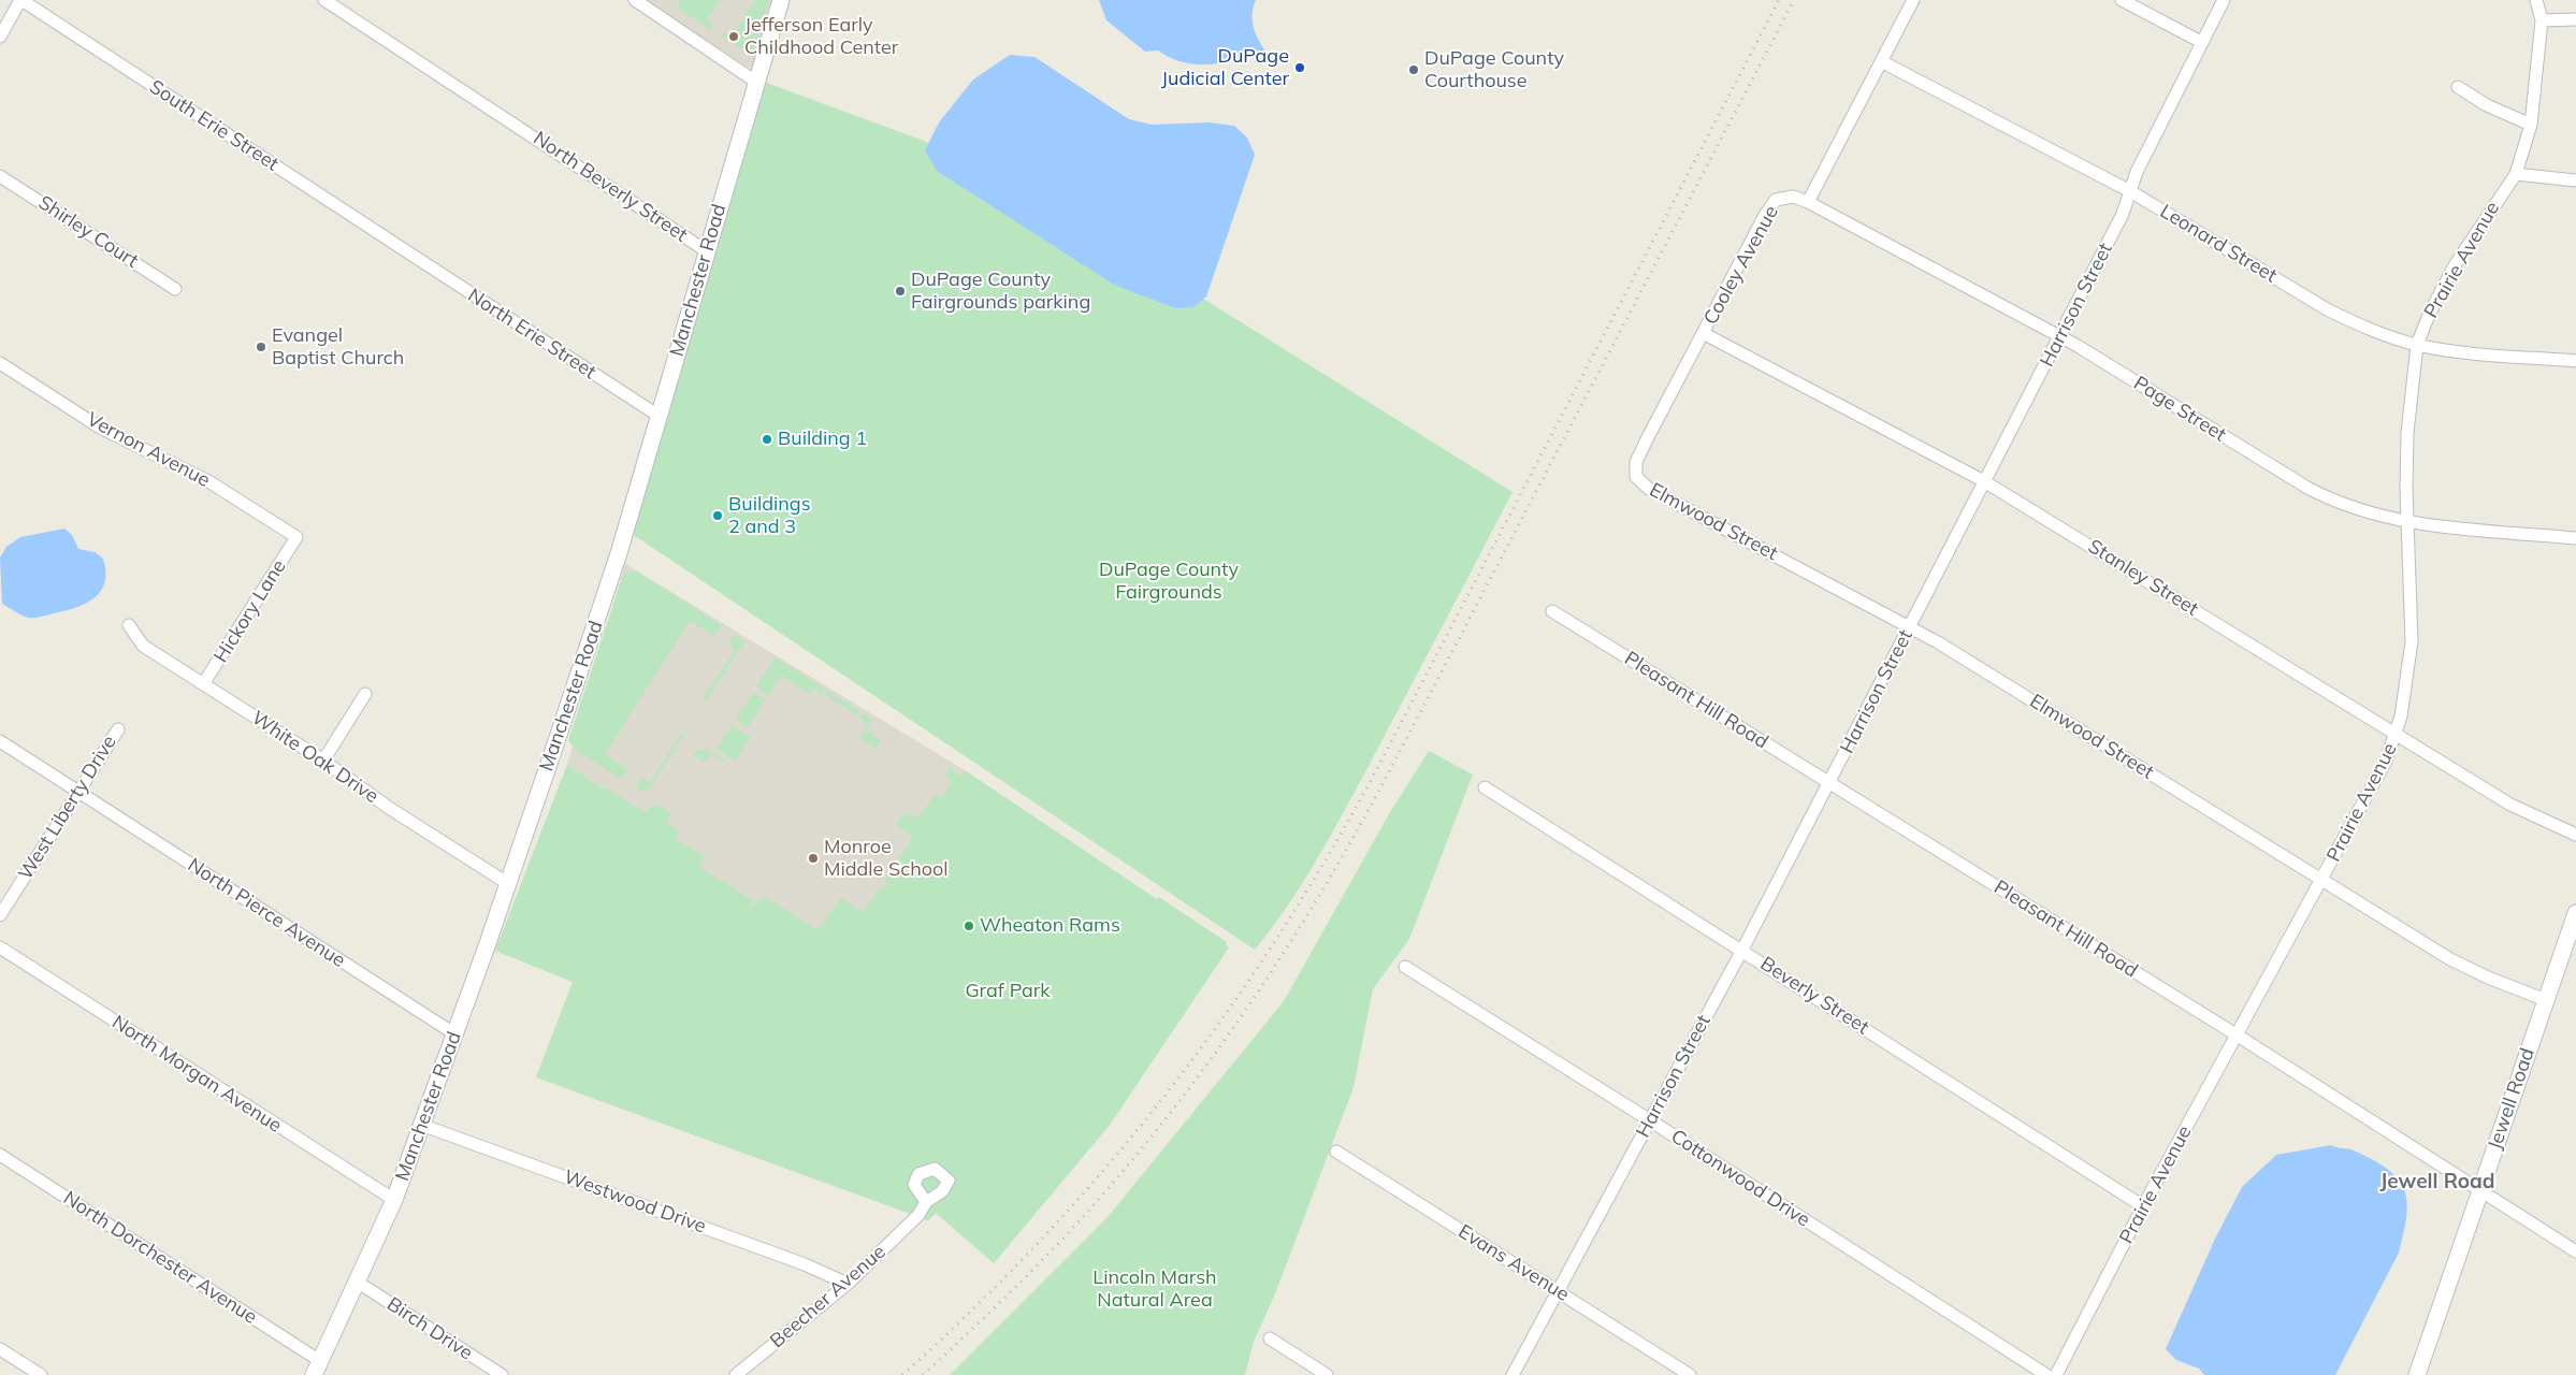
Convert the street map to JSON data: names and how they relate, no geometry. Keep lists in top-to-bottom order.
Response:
{
  "streets": {
    "street": [
      "South Erie Street",
      "North Beverly Street",
      "Shirley Court",
      "Leonard Street",
      "Prairie Avenue",
      "Cooley Avenue",
      "Manchester Road",
      "Harrison Street",
      "North Erie Street",
      "Page Street",
      "Vernon Avenue",
      "Elmwood Street",
      "Stanley Street",
      "Hickory Lane",
      "Pleasant Hill Road",
      "White Oak Drive",
      "West Liberty Drive",
      "North Pierce Avenue",
      "Beverly Street",
      "North Morgan Avenue",
      "Jewell Road",
      "Cottonwood Drive",
      "Westwood Drive",
      "North Dorchester Avenue",
      "Evans Avenue",
      "Beecher Avenue",
      "Birch Drive"
    ]
  },
  "crossings": [
    ["South Erie Street", "North Erie Street"],
    ["North Beverly Street", "Manchester Road"],
    ["Leonard Street", "Prairie Avenue"],
    ["Leonard Street", "Cooley Avenue"],
    ["Leonard Street", "Harrison Street"],
    ["Prairie Avenue", "Page Street"],
    ["Prairie Avenue", "Elmwood Street"],
    ["Prairie Avenue", "Stanley Street"],
    ["Prairie Avenue", "Pleasant Hill Road"],
    ["Prairie Avenue", "Beverly Street"],
    ["Cooley Avenue", "Page Street"],
    ["Cooley Avenue", "Elmwood Street"],
    ["Cooley Avenue", "Stanley Street"],
    ["Manchester Road", "North Erie Street"],
    ["Manchester Road", "White Oak Drive"],
    ["Manchester Road", "North Pierce Avenue"],
    ["Manchester Road", "North Morgan Avenue"],
    ["Manchester Road", "Westwood Drive"],
    ["Manchester Road", "North Dorchester Avenue"],
    ["Manchester Road", "Birch Drive"],
    ["Harrison Street", "Page Street"],
    ["Harrison Street", "Elmwood Street"],
    ["Harrison Street", "Stanley Street"],
    ["Harrison Street", "Pleasant Hill Road"],
    ["Harrison Street", "Beverly Street"],
    ["Harrison Street", "Cottonwood Drive"],
    ["Harrison Street", "Evans Avenue"],
    ["Vernon Avenue", "Hickory Lane"],
    ["Elmwood Street", "Jewell Road"],
    ["Hickory Lane", "White Oak Drive"],
    ["Pleasant Hill Road", "Jewell Road"],
    ["West Liberty Drive", "North Pierce Avenue"],
    ["Westwood Drive", "Beecher Avenue"]
  ],
  "districts": ["Jewell Road"],
  "parks": ["DuPage County Fairgrounds", "Graf Park", "Lincoln Marsh Natural Area"],
  "places": [
    "Jefferson Early Childhood Center",
    "DuPage Judicial Center",
    "DuPage County Courthouse",
    "DuPage County Fairgrounds parking",
    "Evangel Baptist Church",
    "Building 1",
    "Buildings 2 and 3",
    "Monroe Middle School",
    "Wheaton Rams"
  ]
}
